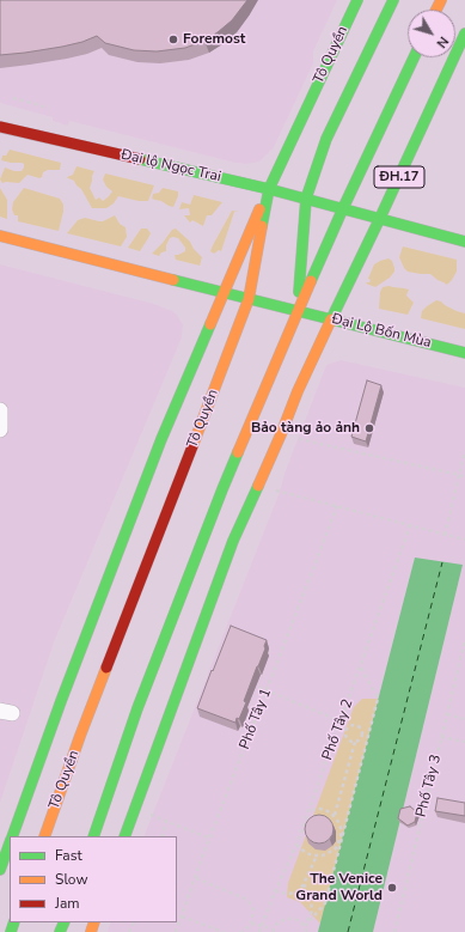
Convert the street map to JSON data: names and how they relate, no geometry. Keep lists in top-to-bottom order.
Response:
{
  "streets": {
    "main road": [
      "Tô Quyền",
      "Đại lộ Ngọc Trai",
      "ĐH.17",
      "Đại Lộ Bốn Mùa"
    ],
    "path": ["Phố Tây 1", "Phố Tây 2", "Phố Tây 3"]
  },
  "crossings": [
    ["Tô Quyền", "Đại lộ Ngọc Trai"],
    ["Đại lộ Ngọc Trai", "ĐH.17"],
    ["ĐH.17", "Đại Lộ Bốn Mùa"]
  ],
  "places": ["Foremost", "Bảo tàng ảo ảnh", "The Venice Grand World"],
  "legend": ["Fast", "Slow", "Jam"],
  "north": "bottom right"
}
